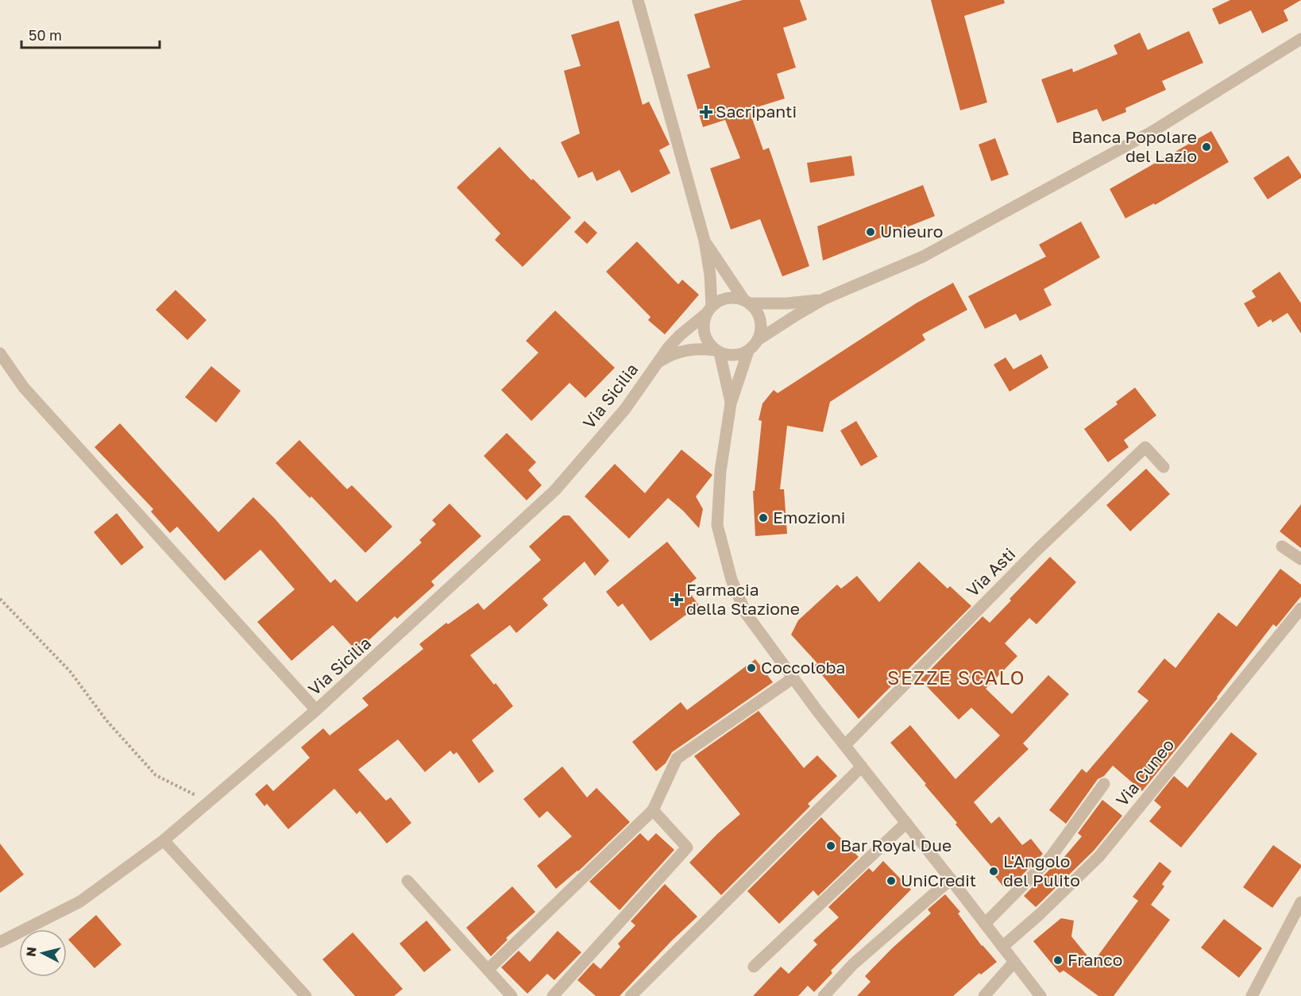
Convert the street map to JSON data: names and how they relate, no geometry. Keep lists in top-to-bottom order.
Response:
{
  "streets": {
    "street": ["Via Sicilia", "Via Asti", "Via Cuneo"]
  },
  "districts": ["SEZZE SCALO"],
  "places": {
    "health": ["Sacripanti", "Farmacia della Stazione"],
    "other": [
      "Banca Popolare del Lazio",
      "Unieuro",
      "Emozioni",
      "Coccoloba",
      "Bar Royal Due",
      "L'Angolo del Pulito",
      "UniCredit",
      "Franco"
    ]
  },
  "scale_bar": "50 m",
  "north": "left"
}
